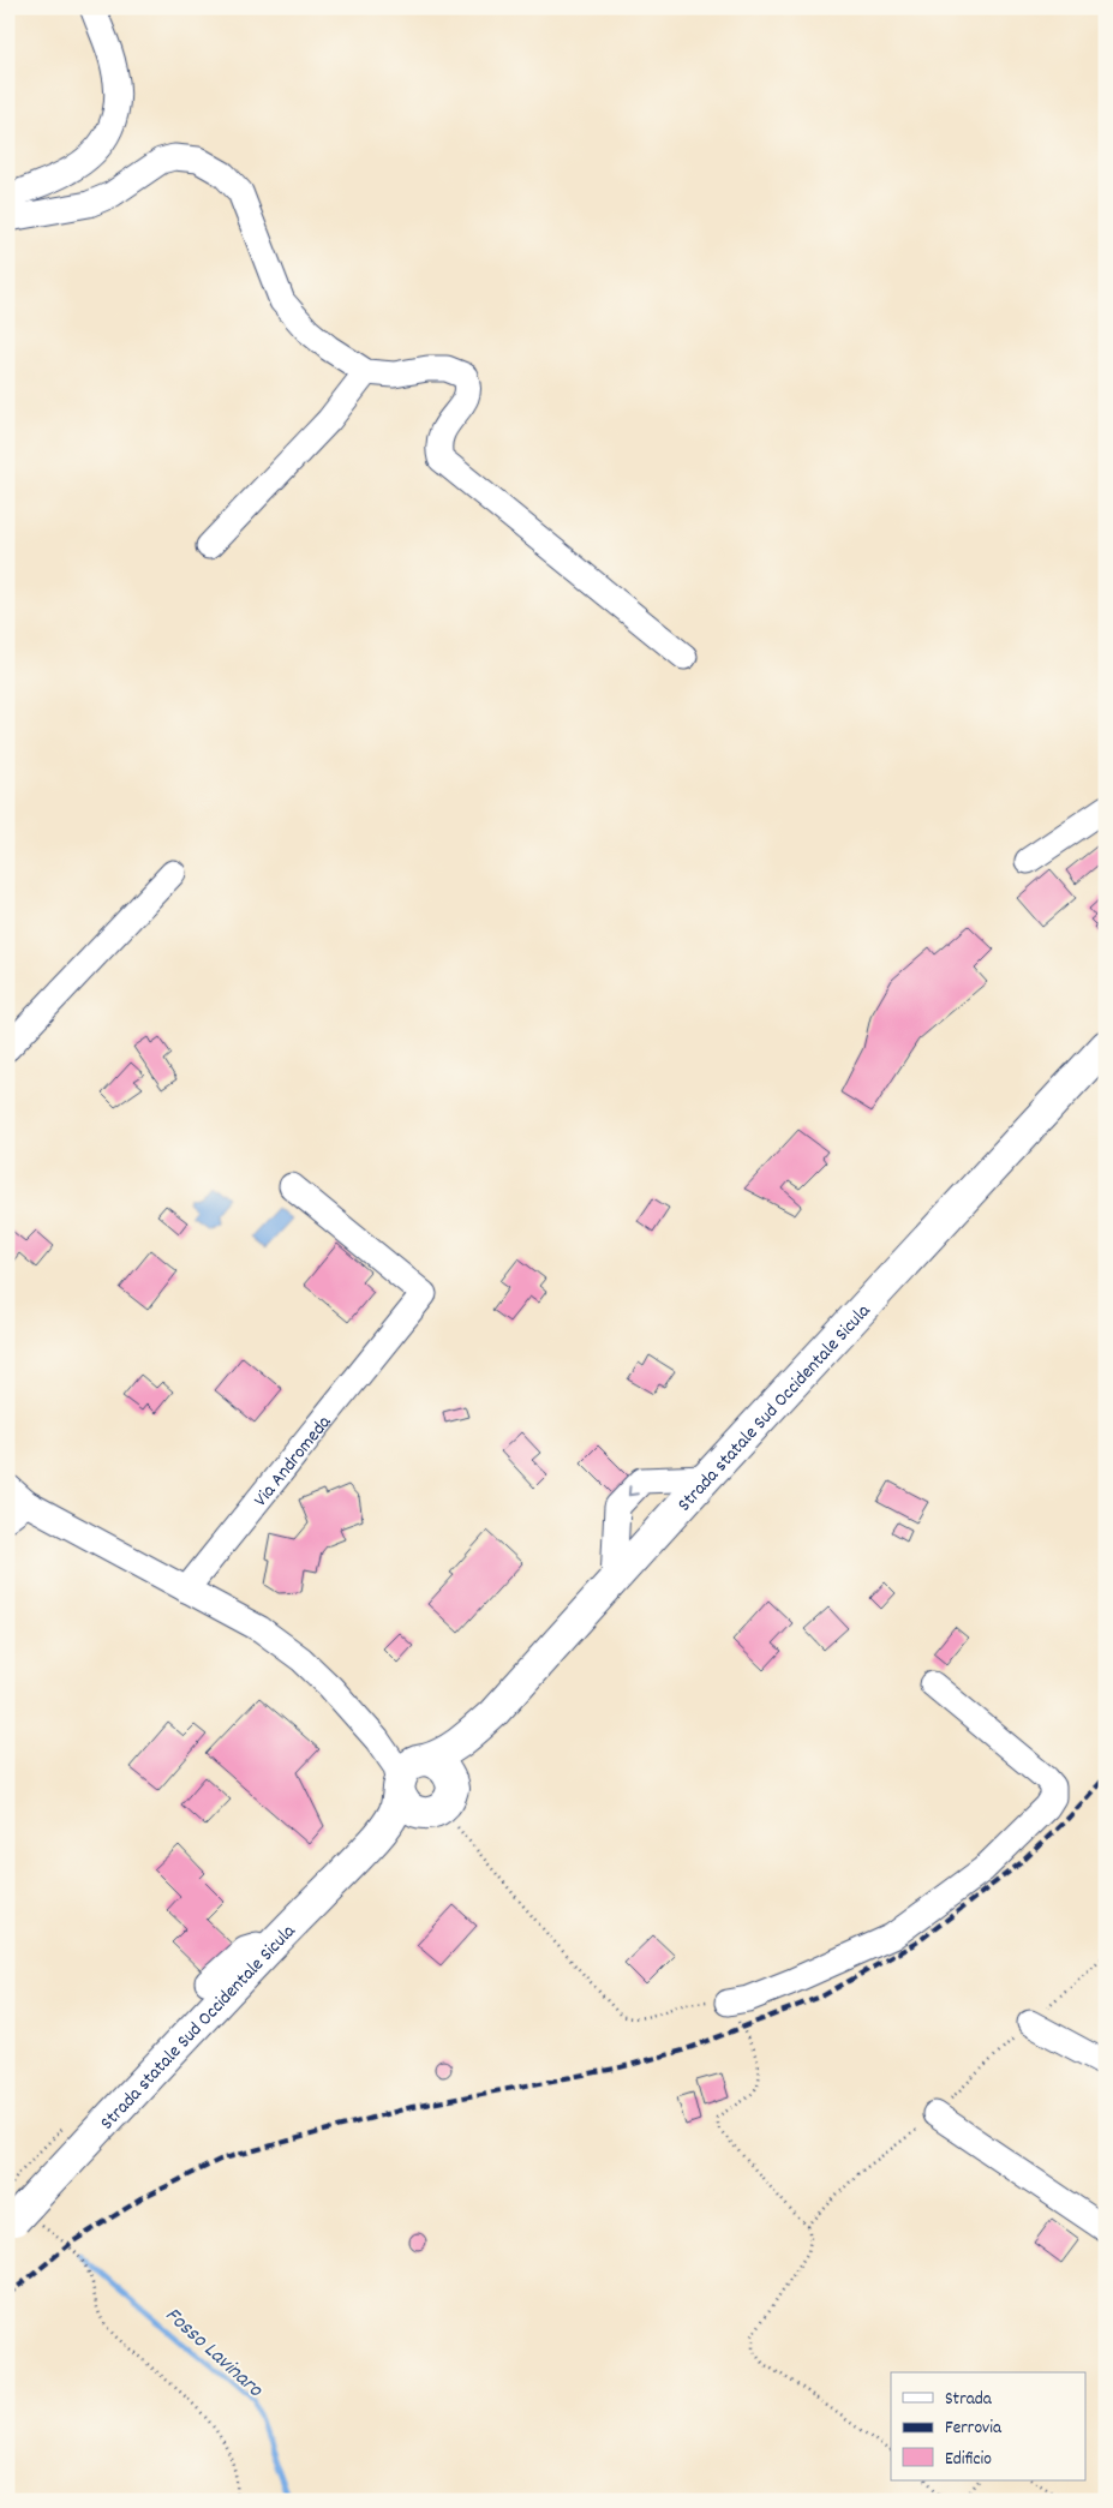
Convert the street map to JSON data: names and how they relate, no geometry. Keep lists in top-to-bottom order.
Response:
{
  "streets": {
    "main road": ["Strada statale Sud Occidentale Sicula"],
    "street": ["Via Andromeda"]
  },
  "water": ["Fosso Lavinaro"],
  "legend": ["Strada", "Ferrovia", "Edificio"]
}
